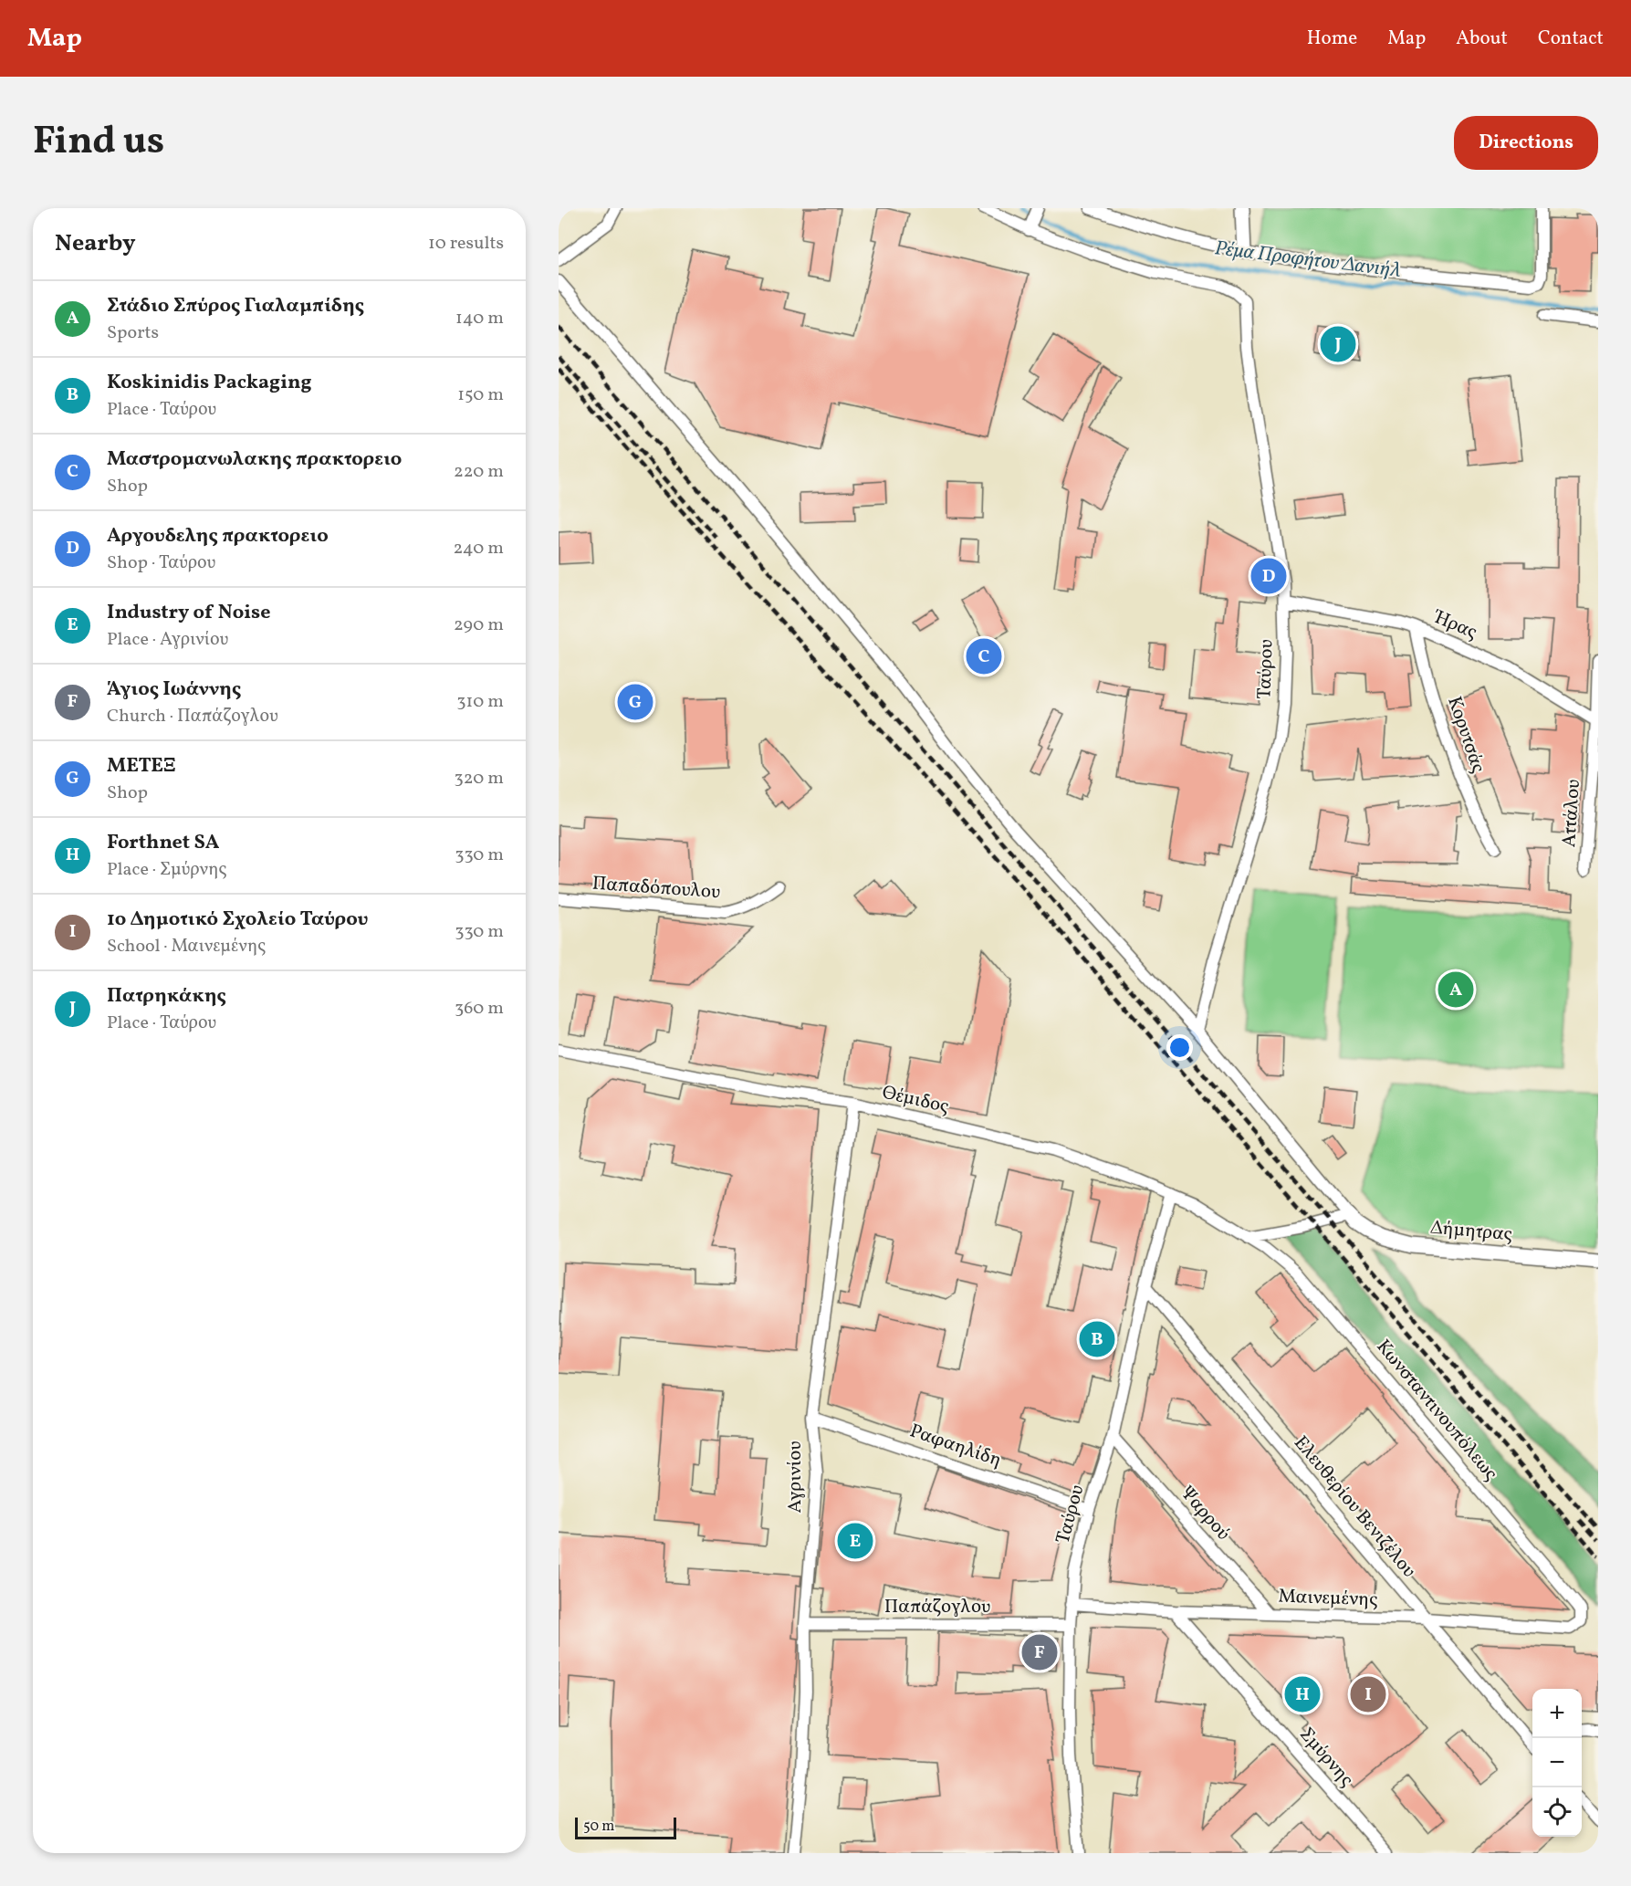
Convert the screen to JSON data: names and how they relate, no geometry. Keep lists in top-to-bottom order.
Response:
{
  "streets": {
    "street": [
      "Ήρας",
      "Ταύρου",
      "Κορυτσάς",
      "Αττάλου",
      "Παπαδόπουλου",
      "Θέμιδος",
      "Δήμητρας",
      "Κωνσταντινουπόλεως",
      "Ραφαηλίδη",
      "Αγρινίου",
      "Ελευθερίου Βενιζέλου",
      "Ψαρρού",
      "Μαινεμένης",
      "Παπάζογλου",
      "Σμύρνης"
    ]
  },
  "crossings": [
    ["Ήρας", "Ταύρου"],
    ["Ήρας", "Κορυτσάς"],
    ["Ήρας", "Αττάλου"],
    ["Ταύρου", "Θέμιδος"],
    ["Ταύρου", "Ραφαηλίδη"],
    ["Ταύρου", "Ελευθερίου Βενιζέλου"],
    ["Ταύρου", "Ψαρρού"],
    ["Ταύρου", "Μαινεμένης"],
    ["Ταύρου", "Παπάζογλου"],
    ["Θέμιδος", "Κωνσταντινουπόλεως"],
    ["Θέμιδος", "Αγρινίου"],
    ["Κωνσταντινουπόλεως", "Μαινεμένης"],
    ["Ραφαηλίδη", "Αγρινίου"],
    ["Αγρινίου", "Παπάζογλου"],
    ["Ελευθερίου Βενιζέλου", "Μαινεμένης"],
    ["Ψαρρού", "Μαινεμένης"],
    ["Μαινεμένης", "Σμύρνης"]
  ],
  "water": ["Ρέμα Προφήτου Δανιήλ"],
  "scale_bar": "50 m",
  "page": {
    "header": "Map",
    "nav": [
      "Home",
      "Map",
      "About",
      "Contact"
    ],
    "title": "Find us",
    "buttons": "Directions",
    "heading": ["Nearby", "10 results"],
    "list": [
      {
        "mark": "A",
        "name": "Στάδιο Σπύρος Γιαλαμπίδης",
        "note": "Sports",
        "value": "140 m"
      },
      {
        "mark": "B",
        "name": "Koskinidis Packaging",
        "note": "Place · Ταύρου",
        "value": "150 m"
      },
      {
        "mark": "C",
        "name": "Μαστρομανωλακης πρακτορειο",
        "note": "Shop",
        "value": "220 m"
      },
      {
        "mark": "D",
        "name": "Αργουδελης πρακτορειο",
        "note": "Shop · Ταύρου",
        "value": "240 m"
      },
      {
        "mark": "E",
        "name": "Industry of Noise",
        "note": "Place · Αγρινίου",
        "value": "290 m"
      },
      {
        "mark": "F",
        "name": "Άγιος Ιωάννης",
        "note": "Church · Παπάζογλου",
        "value": "310 m"
      },
      {
        "mark": "G",
        "name": "ΜΕΤΕΞ",
        "note": "Shop",
        "value": "320 m"
      },
      {
        "mark": "H",
        "name": "Forthnet SA",
        "note": "Place · Σμύρνης",
        "value": "330 m"
      },
      {
        "mark": "I",
        "name": "1ο Δημοτικό Σχολείο Ταύρου",
        "note": "School · Μαινεμένης",
        "value": "330 m"
      },
      {
        "mark": "J",
        "name": "Πατρηκάκης",
        "note": "Place · Ταύρου",
        "value": "360 m"
      }
    ],
    "pins": [
      "J",
      "D",
      "C",
      "G",
      "A",
      "B",
      "E",
      "F",
      "H",
      "I"
    ],
    "map_buttons": ["+", "−"],
    "scale": "50 m"
  }
}
